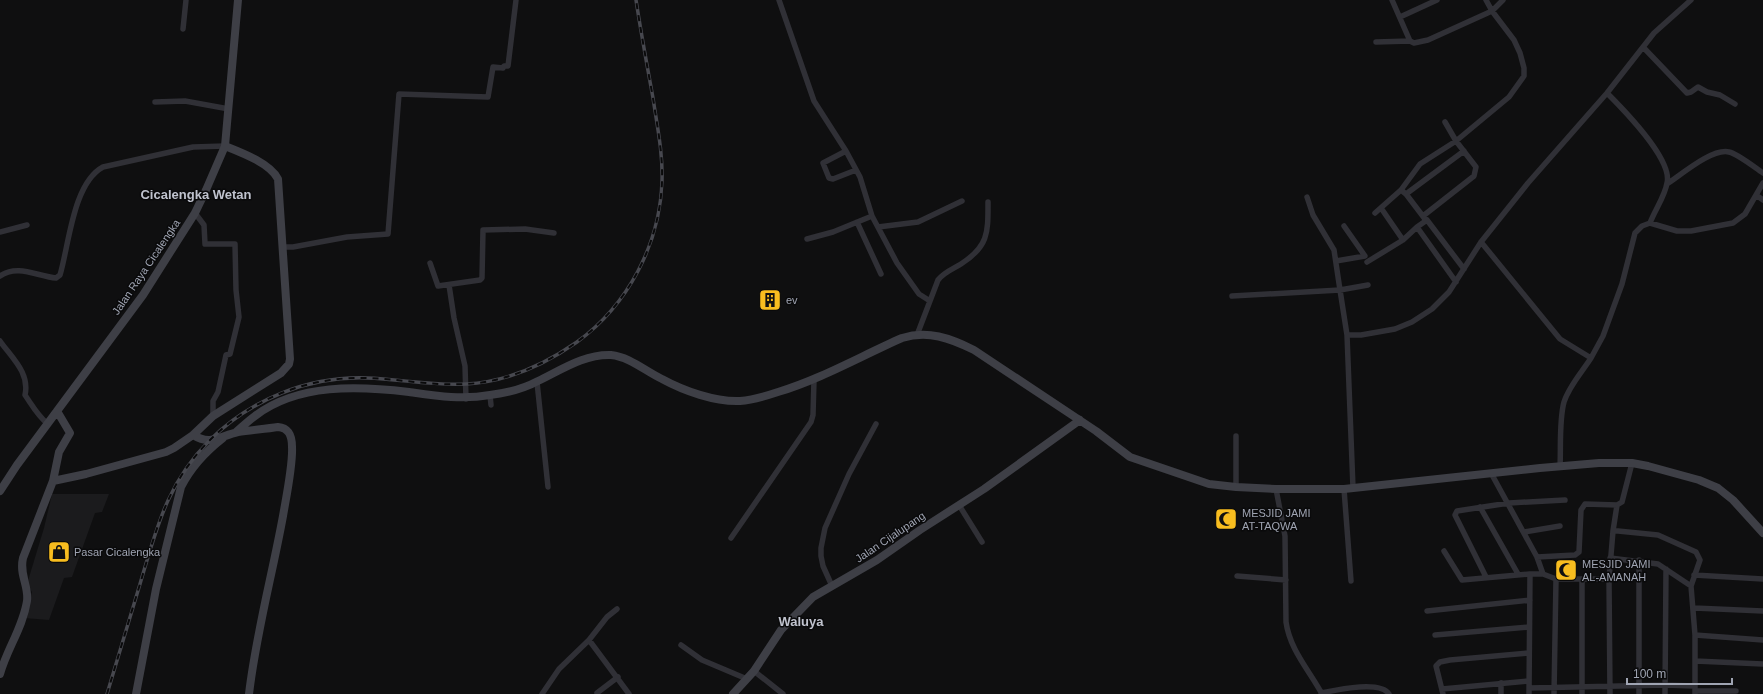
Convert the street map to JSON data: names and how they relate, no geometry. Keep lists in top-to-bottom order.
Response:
{
  "streets": {
    "street": ["Jalan Raya Cicalengka", "Jalan Cijalupang"]
  },
  "districts": ["Cicalengka Wetan", "Waluya"],
  "places": {
    "building": ["ev"],
    "mosque": ["MESJID JAMI AT-TAQWA", "MESJID JAMI AL-AMANAH"],
    "shop": ["Pasar Cicalengka"]
  },
  "scale_bar": "100 m"
}
